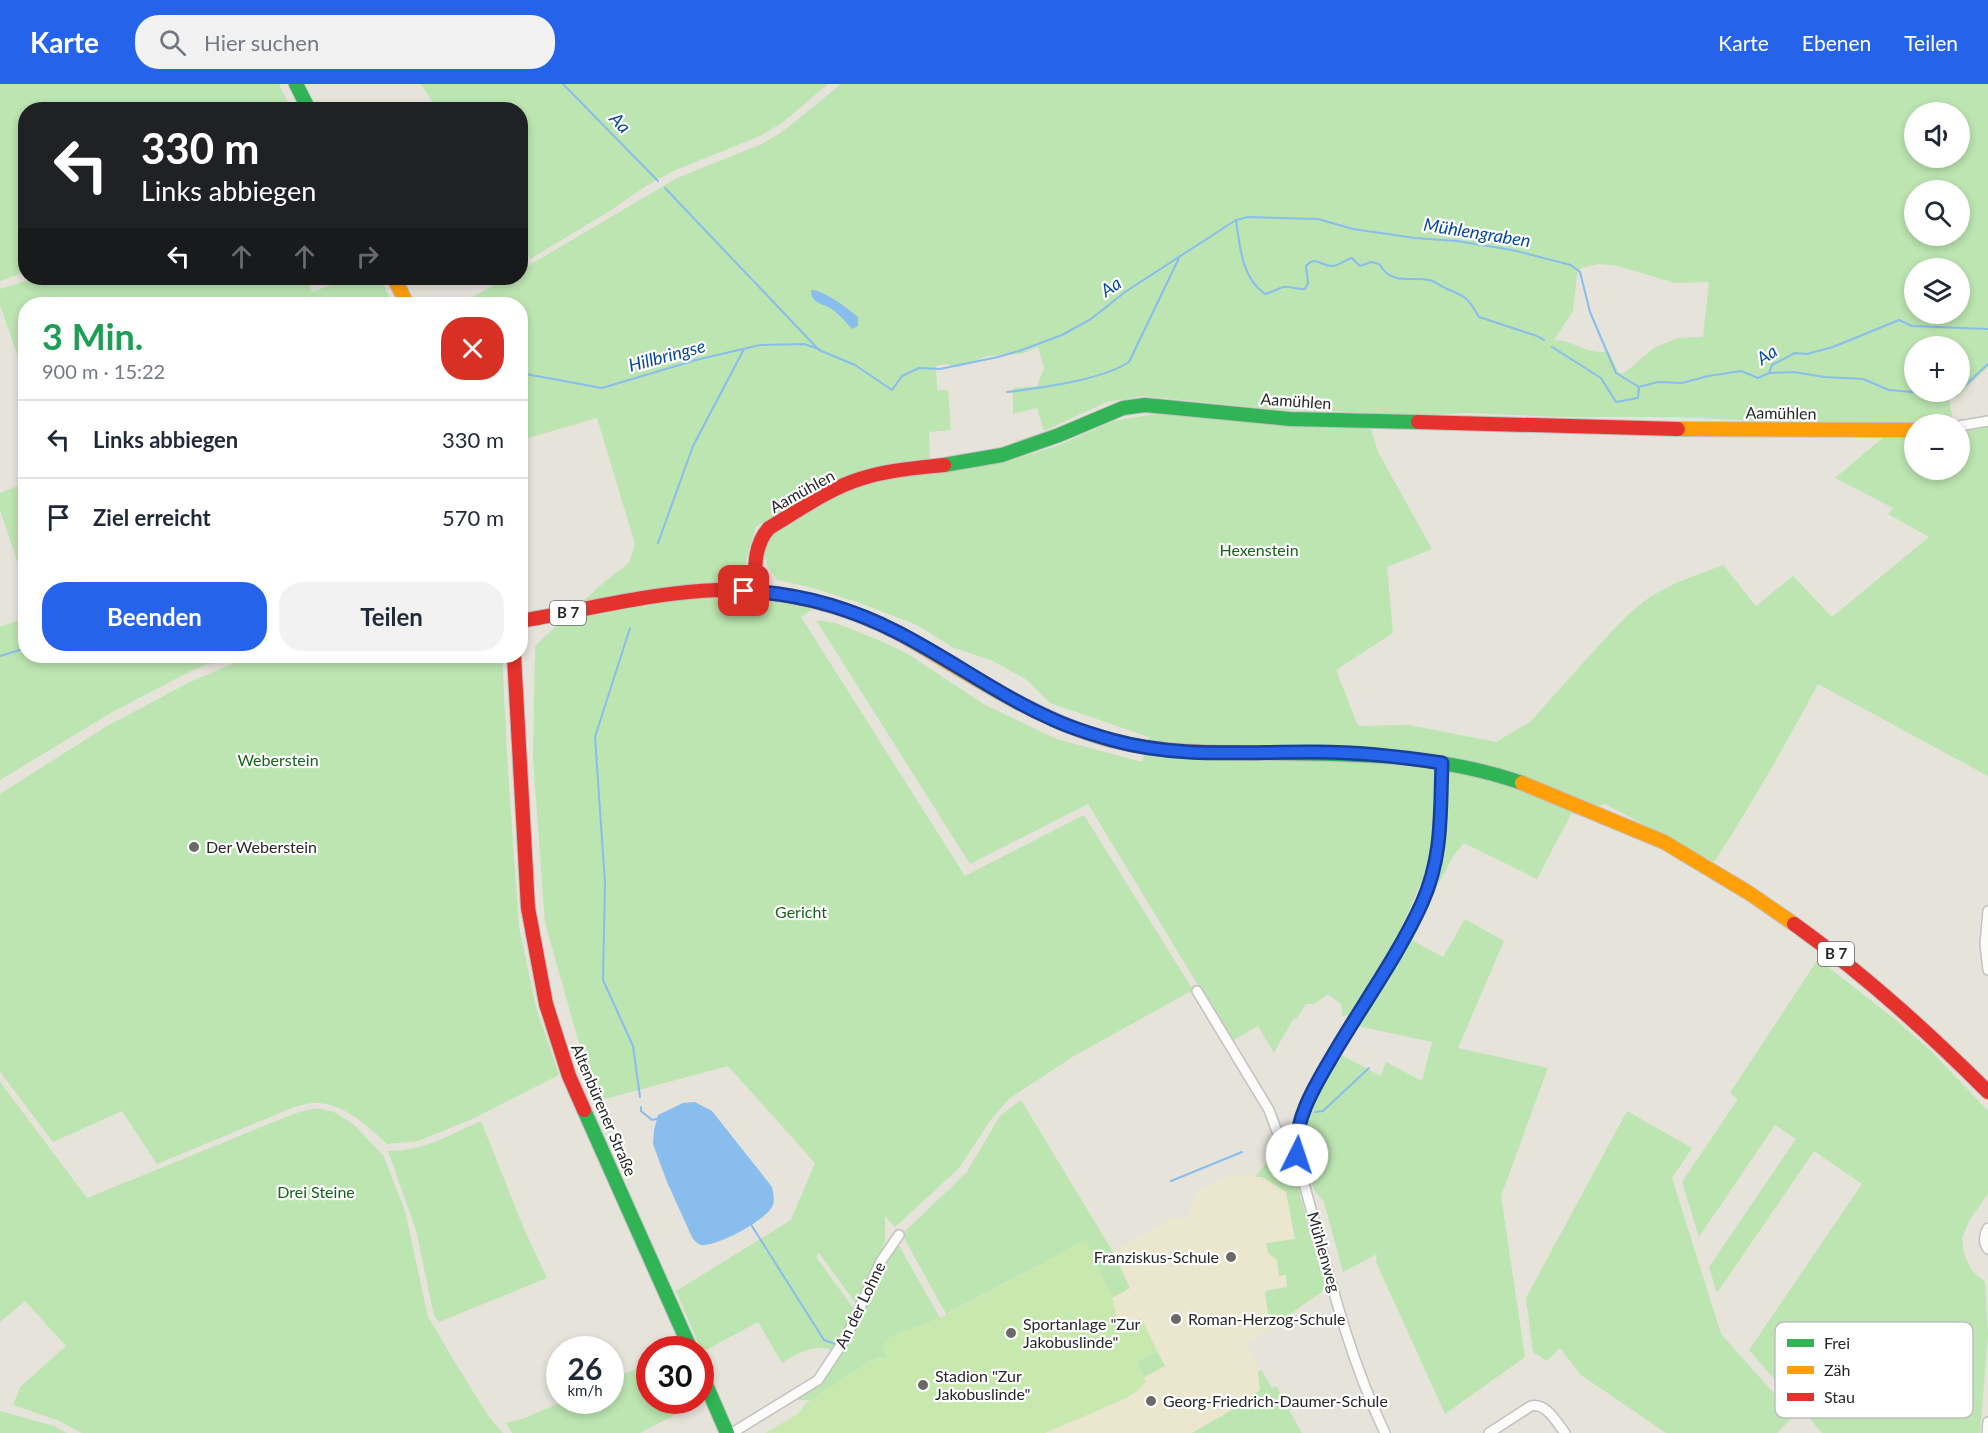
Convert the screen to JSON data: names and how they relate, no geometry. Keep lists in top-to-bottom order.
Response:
{
  "streets": {
    "street": [
      "Aamühlen",
      "B 7",
      "Altenbürener Straße",
      "Mühlenweg",
      "An der Lohne"
    ]
  },
  "crossings": [
    ["Aamühlen", "B 7"],
    ["B 7", "Mühlenweg"]
  ],
  "water": ["Aa", "Mühlengraben", "Hillbringse"],
  "parks": [
    "Hexenstein",
    "Weberstein",
    "Gericht",
    "Drei Steine"
  ],
  "places": [
    "Der Weberstein",
    "Franziskus-Schule",
    "Roman-Herzog-Schule",
    "Sportanlage \"Zur Jakobuslinde\"",
    "Stadion \"Zur Jakobuslinde\"",
    "Georg-Friedrich-Daumer-Schule"
  ],
  "legend": ["Frei", "Zäh", "Stau"],
  "page": {
    "header": "Karte",
    "search": "Hier suchen",
    "nav": ["Karte", "Ebenen", "Teilen"],
    "map_buttons": ["+", "−"],
    "turn": ["330 m", "Links abbiegen"],
    "heading": ["3 Min.", "900 m · 15:22"],
    "list": [
      {
        "name": "Links abbiegen",
        "value": "330 m"
      },
      {
        "name": "Ziel erreicht",
        "value": "570 m"
      }
    ],
    "buttons": ["Beenden", "Teilen"],
    "speed": "26 km/h",
    "limit": "30"
  }
}
